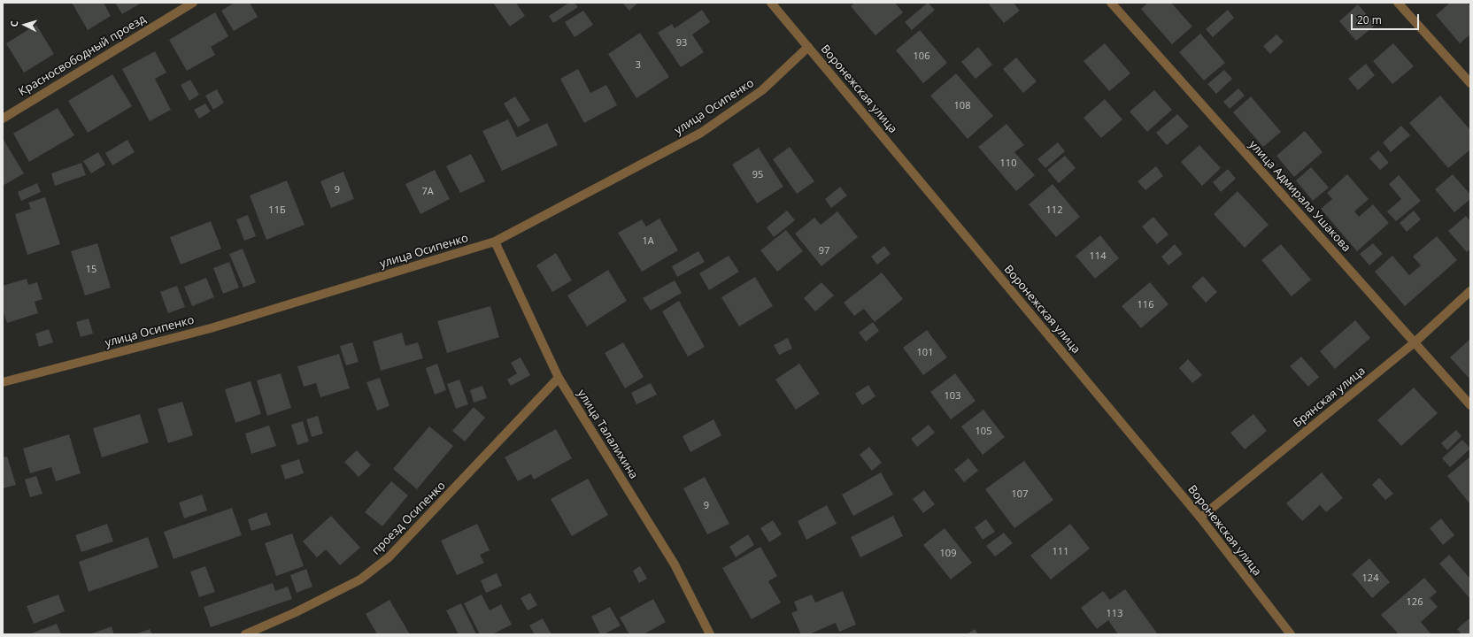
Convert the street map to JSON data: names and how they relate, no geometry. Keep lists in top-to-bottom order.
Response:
{
  "streets": {
    "street": [
      "Красносвободный проезд",
      "Воронежская улица",
      "улица Осипенко",
      "улица Адмирала Ушакова",
      "Брянская улица",
      "улица Талалихина",
      "проезд Осипенко"
    ]
  },
  "crossings": [
    ["Воронежская улица", "улица Осипенко"],
    ["Воронежская улица", "Брянская улица"],
    ["улица Осипенко", "улица Талалихина"],
    ["улица Адмирала Ушакова", "Брянская улица"],
    ["улица Талалихина", "проезд Осипенко"]
  ],
  "house_numbers": [
    "93",
    "106",
    "3",
    "108",
    "110",
    "95",
    "9",
    "7А",
    "11Б",
    "112",
    "1А",
    "97",
    "114",
    "15",
    "116",
    "101",
    "103",
    "105",
    "107",
    "9",
    "111",
    "109",
    "124",
    "126",
    "113"
  ],
  "scale_bar": "20 m",
  "north": "left"
}
